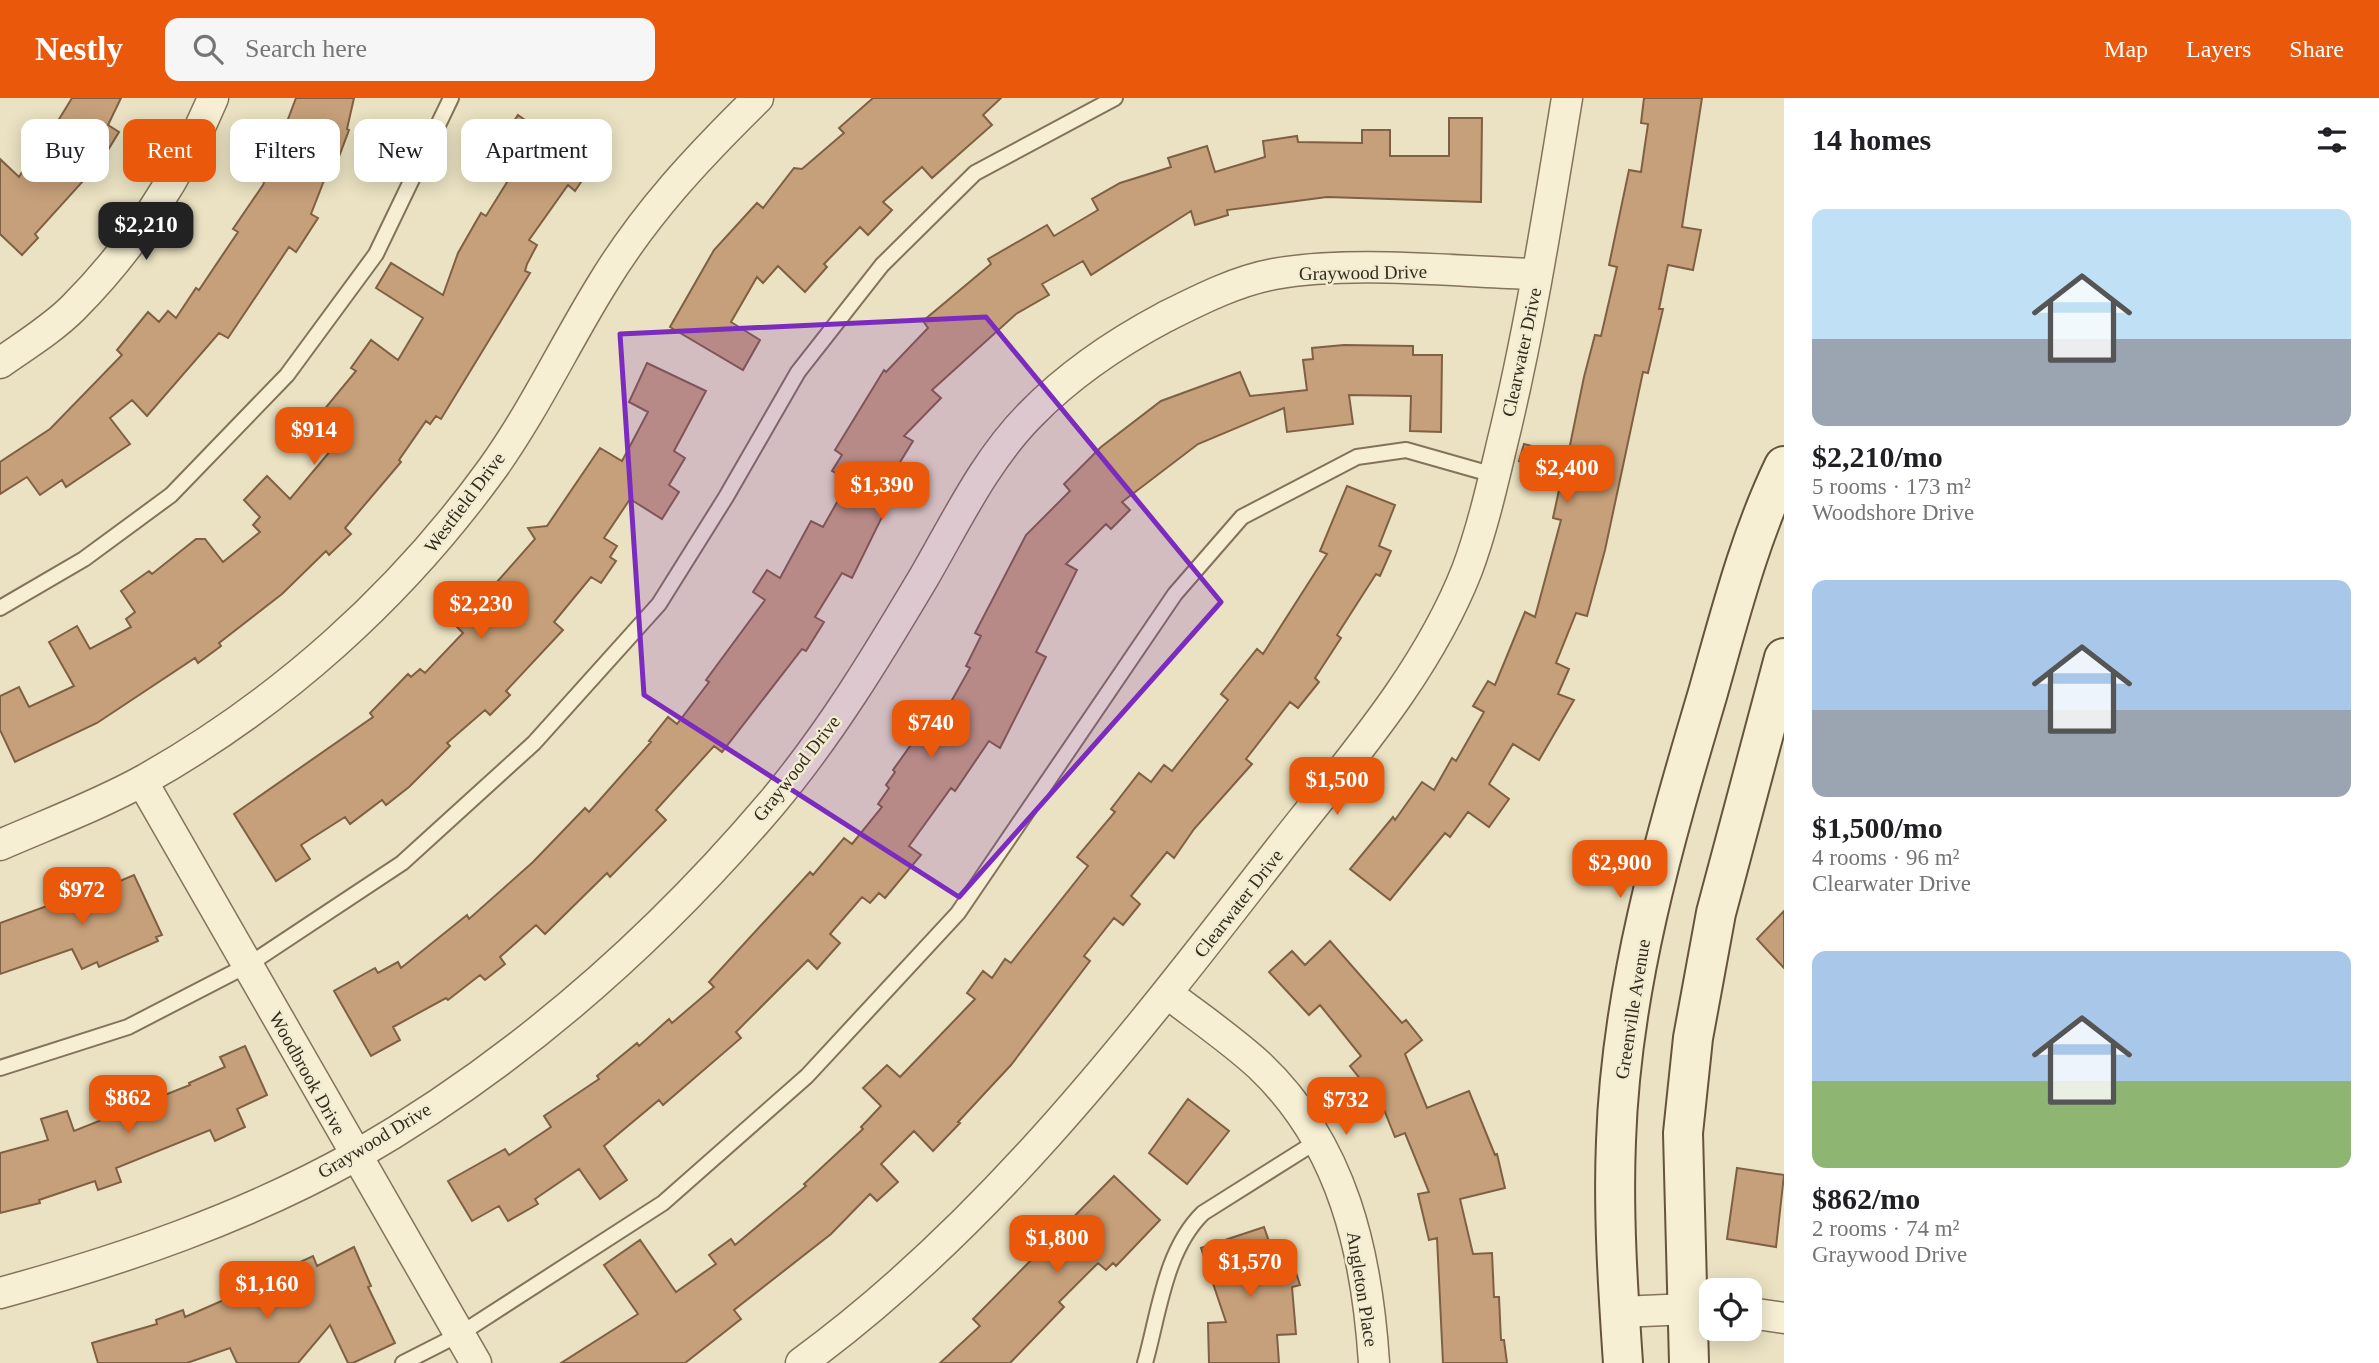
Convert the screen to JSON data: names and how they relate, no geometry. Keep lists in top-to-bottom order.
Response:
{
  "streets": {
    "main road": ["Greenville Avenue"],
    "street": [
      "Graywood Drive",
      "Clearwater Drive",
      "Westfield Drive",
      "Woodbrook Drive",
      "Angleton Place"
    ]
  },
  "crossings": [
    ["Graywood Drive", "Clearwater Drive"],
    ["Graywood Drive", "Woodbrook Drive"],
    ["Clearwater Drive", "Angleton Place"],
    ["Westfield Drive", "Woodbrook Drive"]
  ],
  "page": {
    "header": "Nestly",
    "search": "Search here",
    "nav": ["Map", "Layers", "Share"],
    "heading": "14 homes",
    "chip": [
      "Buy",
      "Rent",
      "Filters",
      "New",
      "Apartment"
    ],
    "list": [
      {
        "name": "$2,210/mo",
        "note": "5 rooms · 173 m² · Woodshore Drive"
      },
      {
        "name": "$1,500/mo",
        "note": "4 rooms · 96 m² · Clearwater Drive"
      },
      {
        "name": "$862/mo",
        "note": "2 rooms · 74 m² · Graywood Drive"
      }
    ],
    "price": [
      "$2,210",
      "$914",
      "$2,400",
      "$1,390",
      "$2,230",
      "$740",
      "$1,500",
      "$2,900",
      "$972",
      "$862",
      "$732",
      "$1,800",
      "$1,570",
      "$1,160"
    ]
  }
}
